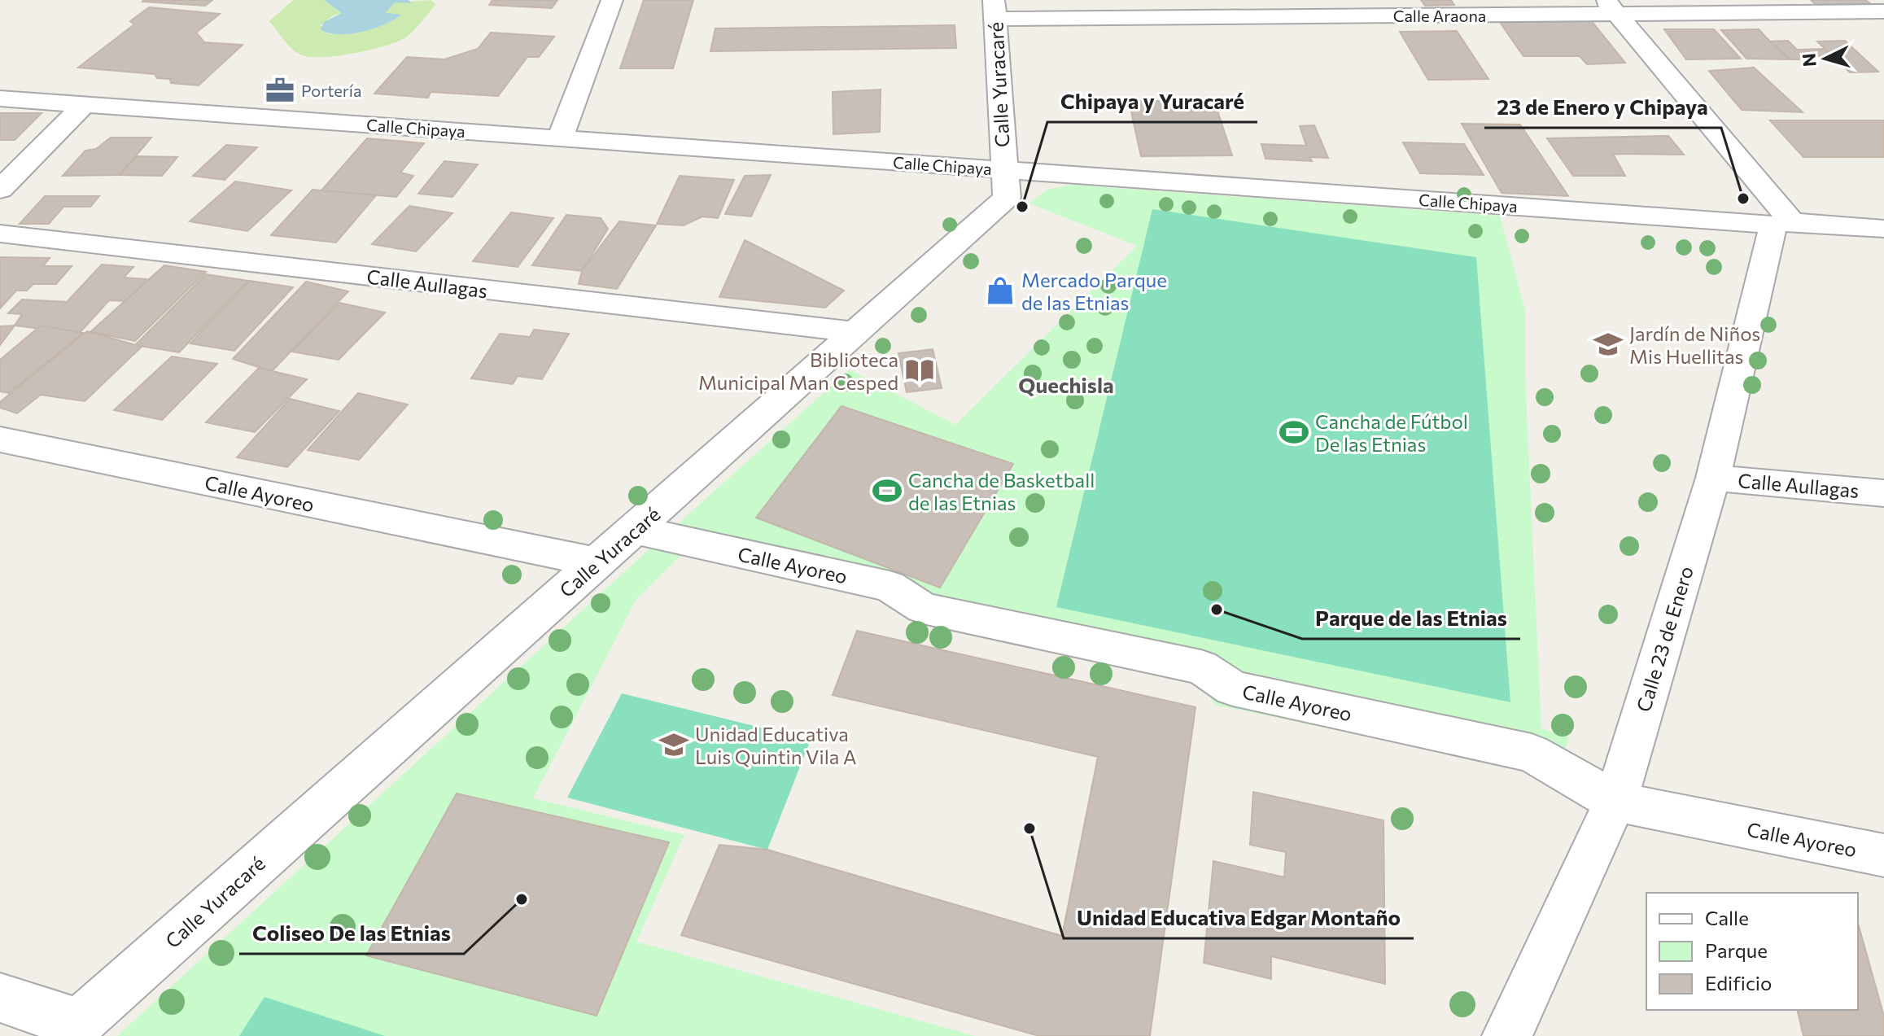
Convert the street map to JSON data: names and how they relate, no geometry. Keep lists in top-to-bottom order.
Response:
{
  "streets": {
    "street": [
      "Calle Araona",
      "Calle Yuracaré",
      "Calle Chipaya",
      "Calle Aullagas",
      "Calle Ayoreo",
      "Calle 23 de Enero"
    ]
  },
  "crossings": [
    ["Calle Araona", "Calle Yuracaré"],
    ["Calle Yuracaré", "Calle Chipaya"],
    ["Calle Yuracaré", "Calle Aullagas"],
    ["Calle Yuracaré", "Calle Ayoreo"],
    ["Calle Chipaya", "Calle 23 de Enero"],
    ["Calle Aullagas", "Calle 23 de Enero"],
    ["Calle Ayoreo", "Calle 23 de Enero"]
  ],
  "districts": ["Quechisla"],
  "places": {
    "office": ["Portería"],
    "other": [
      "23 de Enero y Chipaya",
      "Chipaya y Yuracaré",
      "Parque de las Etnias",
      "Unidad Educativa Edgar Montaño",
      "Coliseo De las Etnias"
    ],
    "shop": ["Mercado Parque de las Etnias"],
    "school or university": ["Jardín de Niños Mis Huellitas", "Unidad Educativa Luis Quintin Vila A"],
    "library": ["Biblioteca Municipal Man Cesped"],
    "sports": ["Cancha de Fútbol De las Etnias", "Cancha de Basketball de las Etnias"]
  },
  "legend": ["Calle", "Parque", "Edificio"],
  "north": "left"
}
